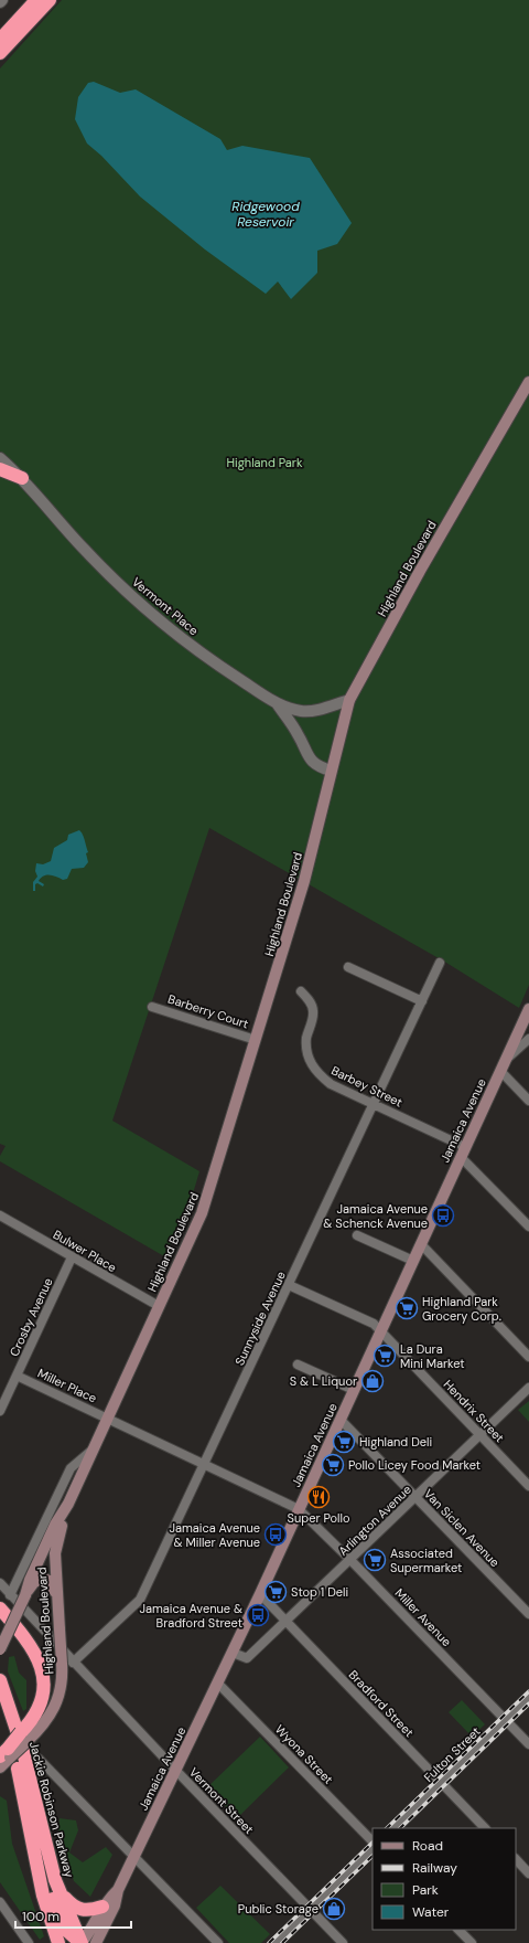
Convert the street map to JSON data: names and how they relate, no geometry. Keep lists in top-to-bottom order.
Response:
{
  "streets": {
    "highway": ["Jackie Robinson Parkway"],
    "main road": ["Highland Boulevard", "Jamaica Avenue"],
    "street": [
      "Vermont Place",
      "Barberry Court",
      "Barbey Street",
      "Bulwer Place",
      "Crosby Avenue",
      "Sunnyside Avenue",
      "Miller Place",
      "Hendrix Street",
      "Arlington Avenue",
      "Van Siclen Avenue",
      "Miller Avenue",
      "Bradford Street",
      "Wyona Street",
      "Fulton Street",
      "Vermont Street"
    ]
  },
  "crossings": [
    ["Highland Boulevard", "Vermont Place"],
    ["Highland Boulevard", "Barberry Court"],
    ["Highland Boulevard", "Bulwer Place"],
    ["Highland Boulevard", "Sunnyside Avenue"],
    ["Highland Boulevard", "Miller Place"],
    ["Highland Boulevard", "Miller Avenue"],
    ["Highland Boulevard", "Vermont Street"],
    ["Barbey Street", "Jamaica Avenue"],
    ["Barbey Street", "Sunnyside Avenue"],
    ["Jamaica Avenue", "Hendrix Street"],
    ["Jamaica Avenue", "Arlington Avenue"],
    ["Jamaica Avenue", "Van Siclen Avenue"],
    ["Jamaica Avenue", "Miller Avenue"],
    ["Jamaica Avenue", "Bradford Street"],
    ["Jamaica Avenue", "Wyona Street"],
    ["Jamaica Avenue", "Vermont Street"],
    ["Jamaica Avenue", "Jackie Robinson Parkway"],
    ["Bulwer Place", "Crosby Avenue"],
    ["Crosby Avenue", "Miller Place"],
    ["Sunnyside Avenue", "Hendrix Street"],
    ["Sunnyside Avenue", "Miller Avenue"],
    ["Sunnyside Avenue", "Vermont Street"],
    ["Miller Place", "Miller Avenue"],
    ["Hendrix Street", "Arlington Avenue"],
    ["Arlington Avenue", "Van Siclen Avenue"],
    ["Arlington Avenue", "Miller Avenue"],
    ["Arlington Avenue", "Bradford Street"],
    ["Miller Avenue", "Fulton Street"],
    ["Bradford Street", "Fulton Street"]
  ],
  "water": ["Ridgewood Reservoir"],
  "parks": ["Highland Park"],
  "places": {
    "bus stop": ["Jamaica Avenue & Schenck Avenue", "Jamaica Avenue & Miller Avenue", "Jamaica Avenue & Bradford Street"],
    "supermarket": [
      "Highland Park Grocery Corp.",
      "La Dura Mini Market",
      "Highland Deli",
      "Pollo Licey Food Market",
      "Associated Supermarket",
      "Stop 1 Deli"
    ],
    "shop": ["S & L Liquor", "Public Storage"],
    "restaurant": ["Super Pollo"]
  },
  "legend": [
    "Road",
    "Railway",
    "Park",
    "Water"
  ],
  "scale_bar": "100 m"
}
